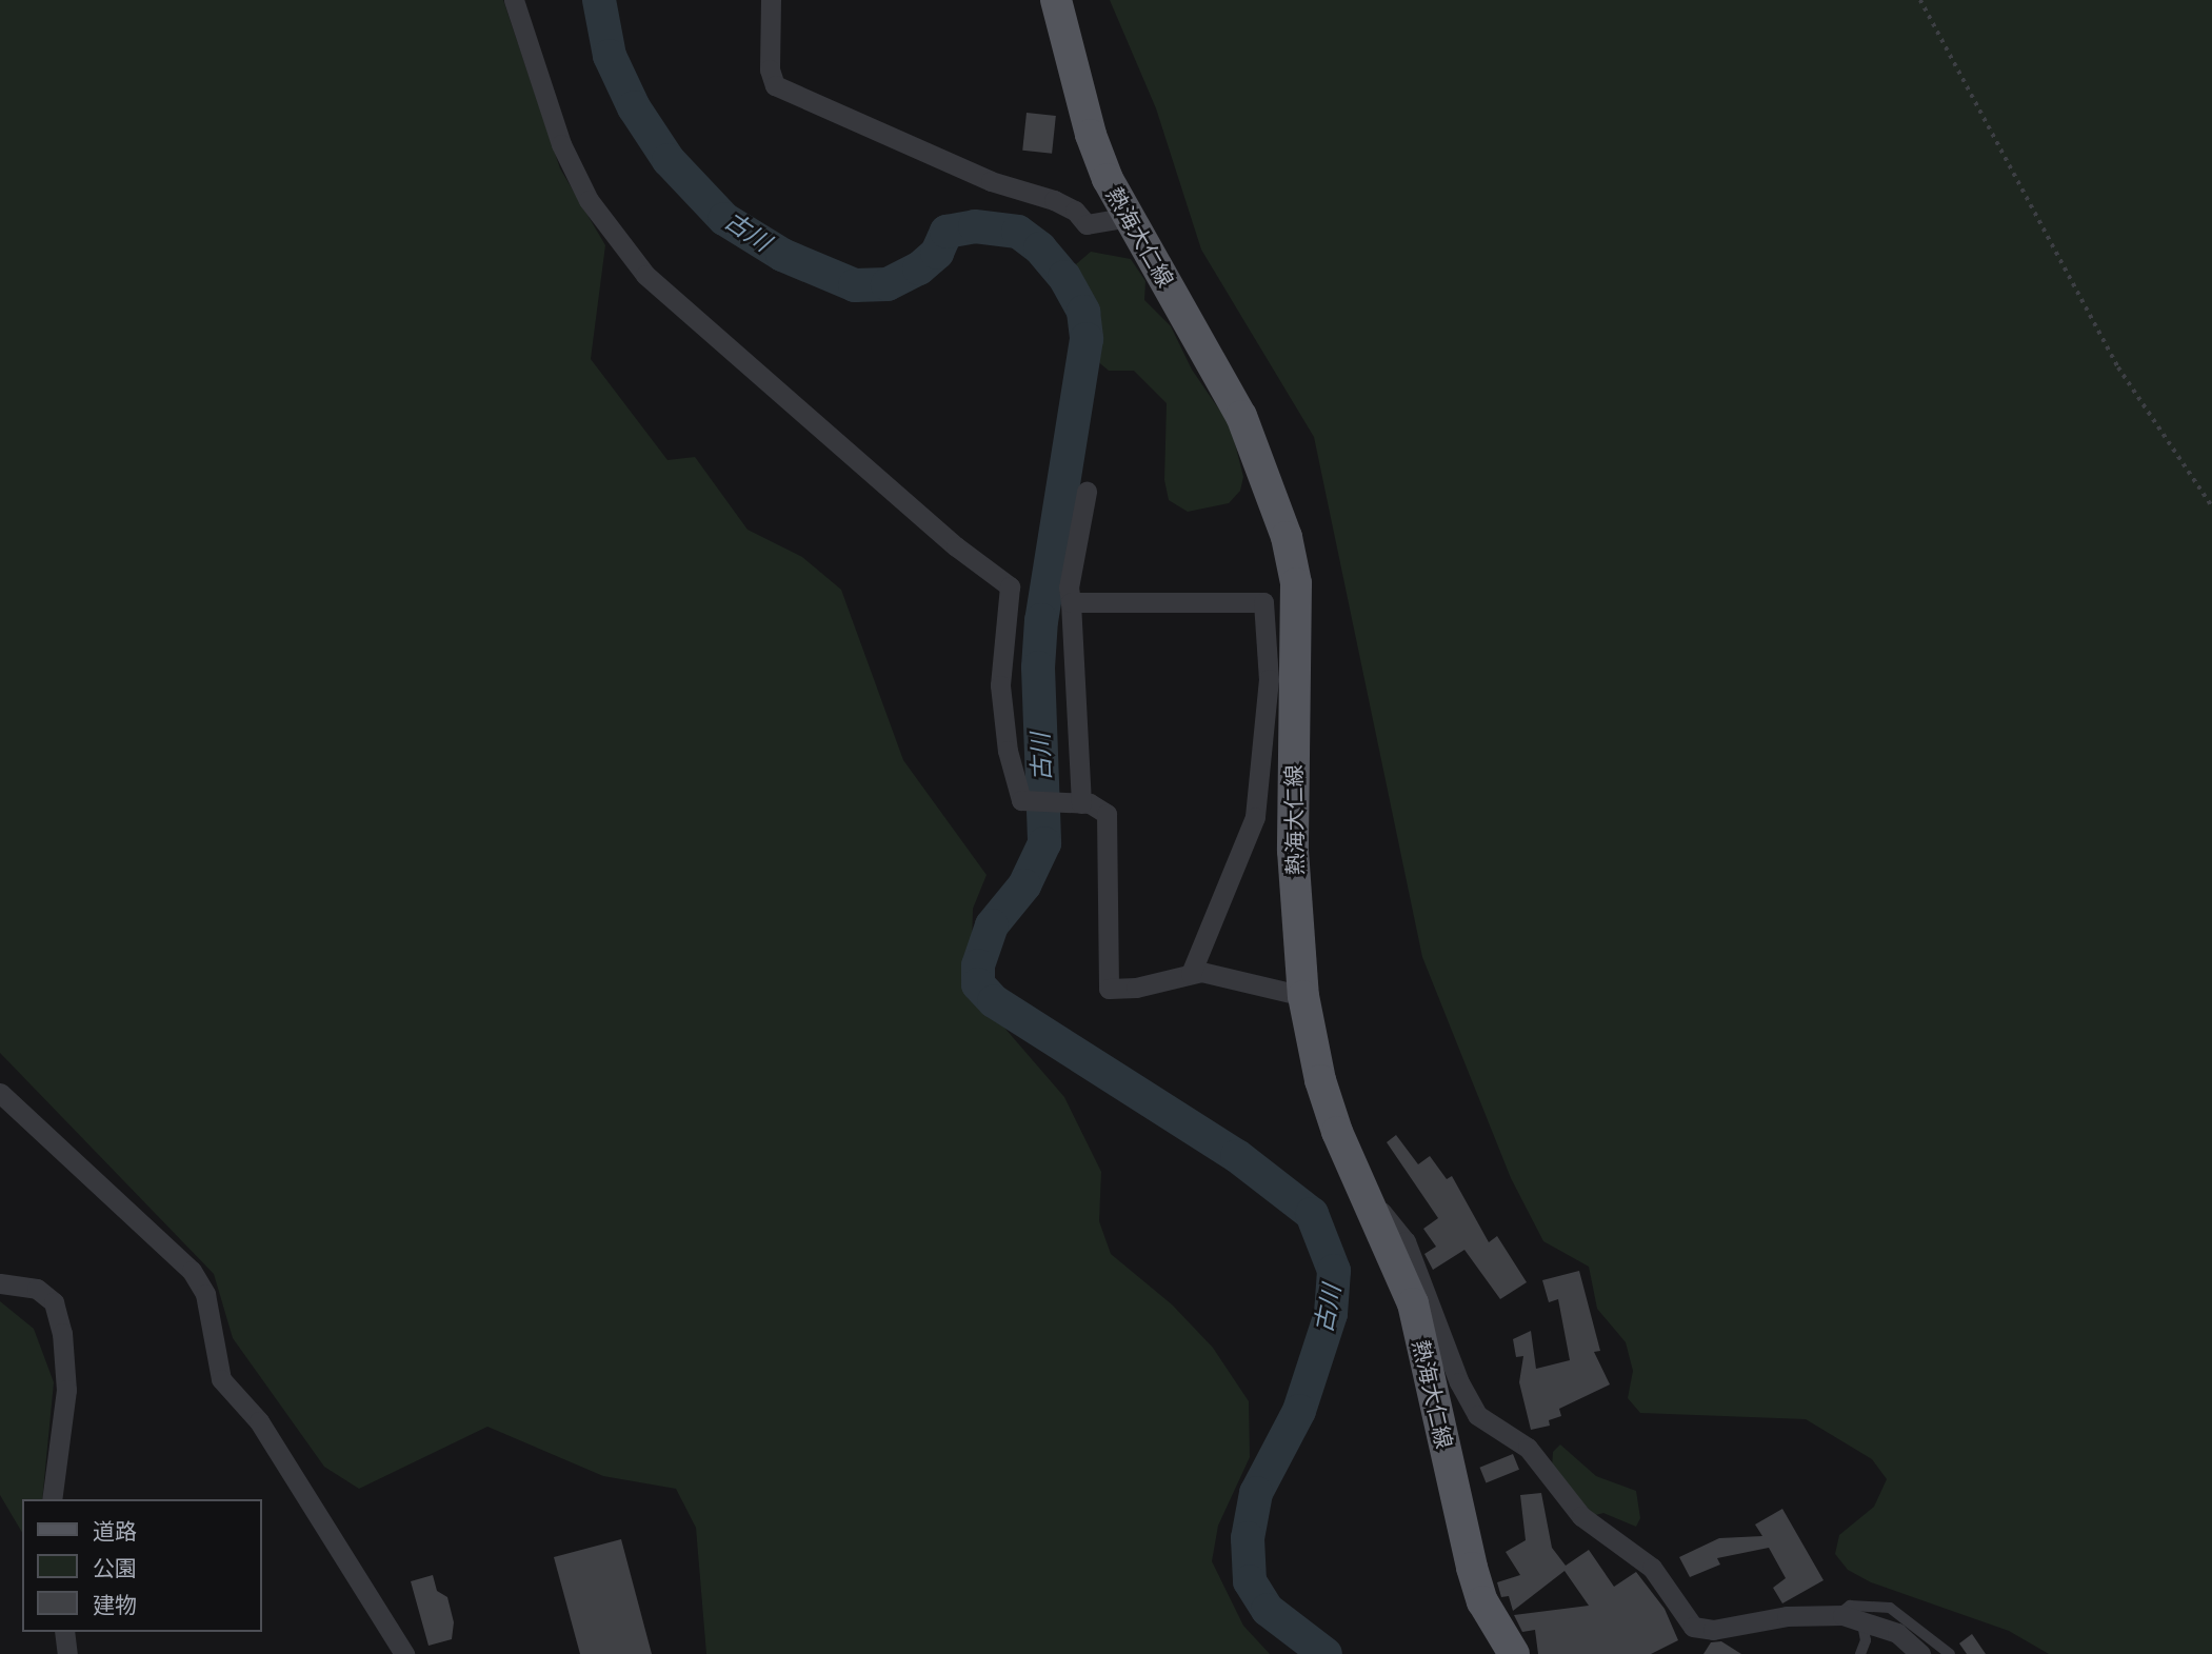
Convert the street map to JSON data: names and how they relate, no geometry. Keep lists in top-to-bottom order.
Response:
{
  "streets": {
    "main road": ["熱海大仁線"]
  },
  "water": ["古川"],
  "legend": ["道路", "公園", "建物"]
}
